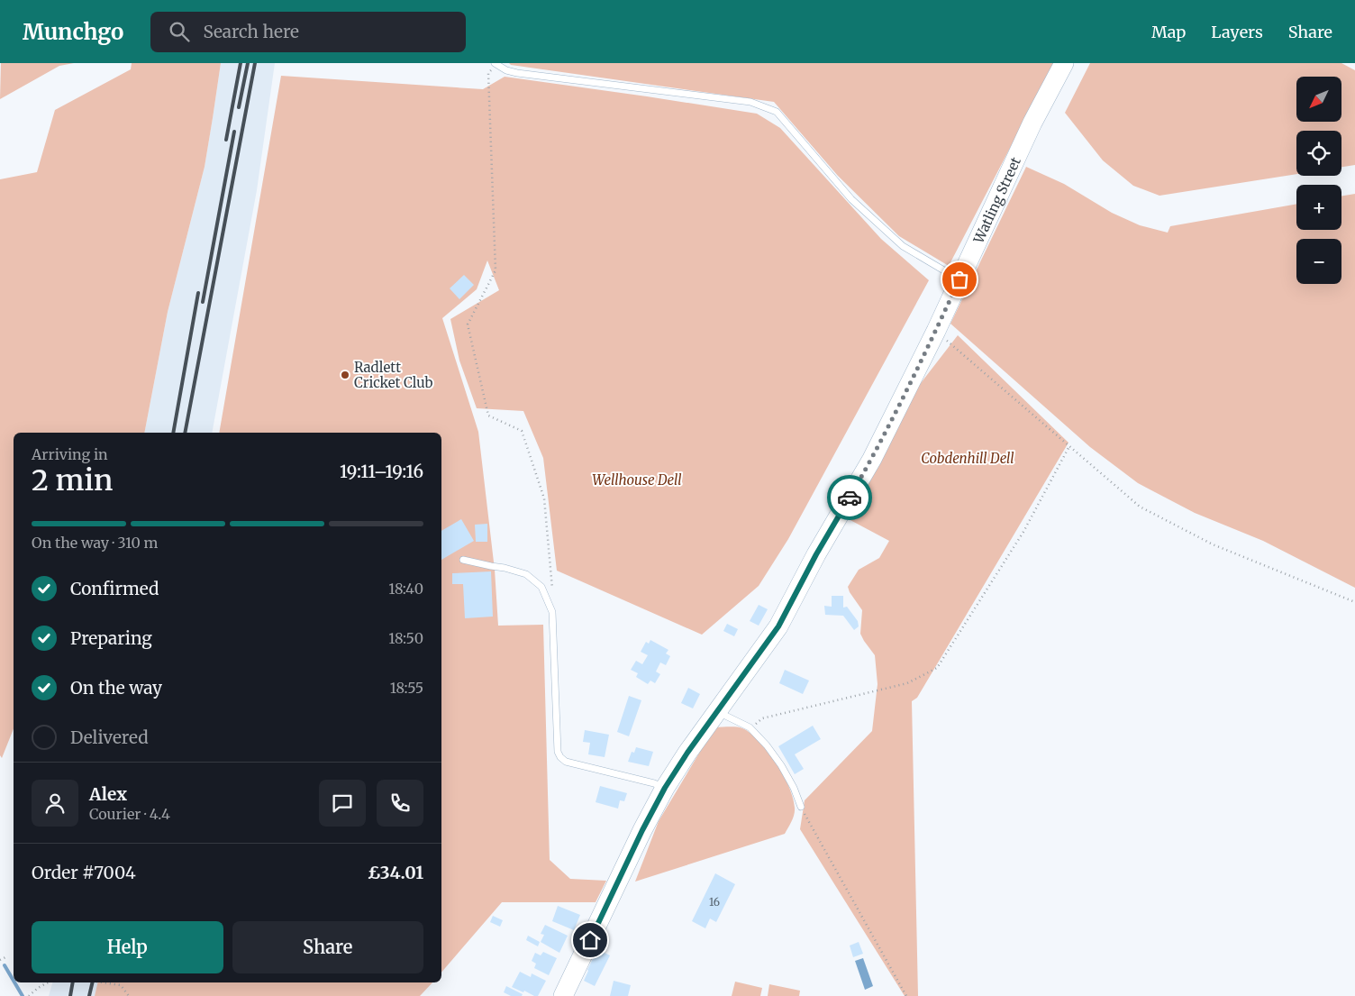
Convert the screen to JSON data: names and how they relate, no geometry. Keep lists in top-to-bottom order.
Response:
{
  "streets": {
    "main road": ["Watling Street"]
  },
  "parks": ["Cobdenhill Dell", "Wellhouse Dell"],
  "places": ["Radlett Cricket Club"],
  "house_numbers": ["16"],
  "north": "bottom left",
  "page": {
    "header": "Munchgo",
    "search": "Search here",
    "nav": ["Map", "Layers", "Share"],
    "map_buttons": ["+", "−"],
    "heading": ["2 min", "Arriving in", "19:11–19:16"],
    "panel": [
      "Alex",
      "Courier · 4.4",
      "Order #7004",
      "£34.01"
    ],
    "bar": "On the way · 310 m",
    "list": [
      ["Confirmed", "18:40"],
      ["Preparing", "18:50"],
      ["On the way", "18:55"],
      "Delivered"
    ],
    "buttons": ["Help", "Share"]
  }
}
